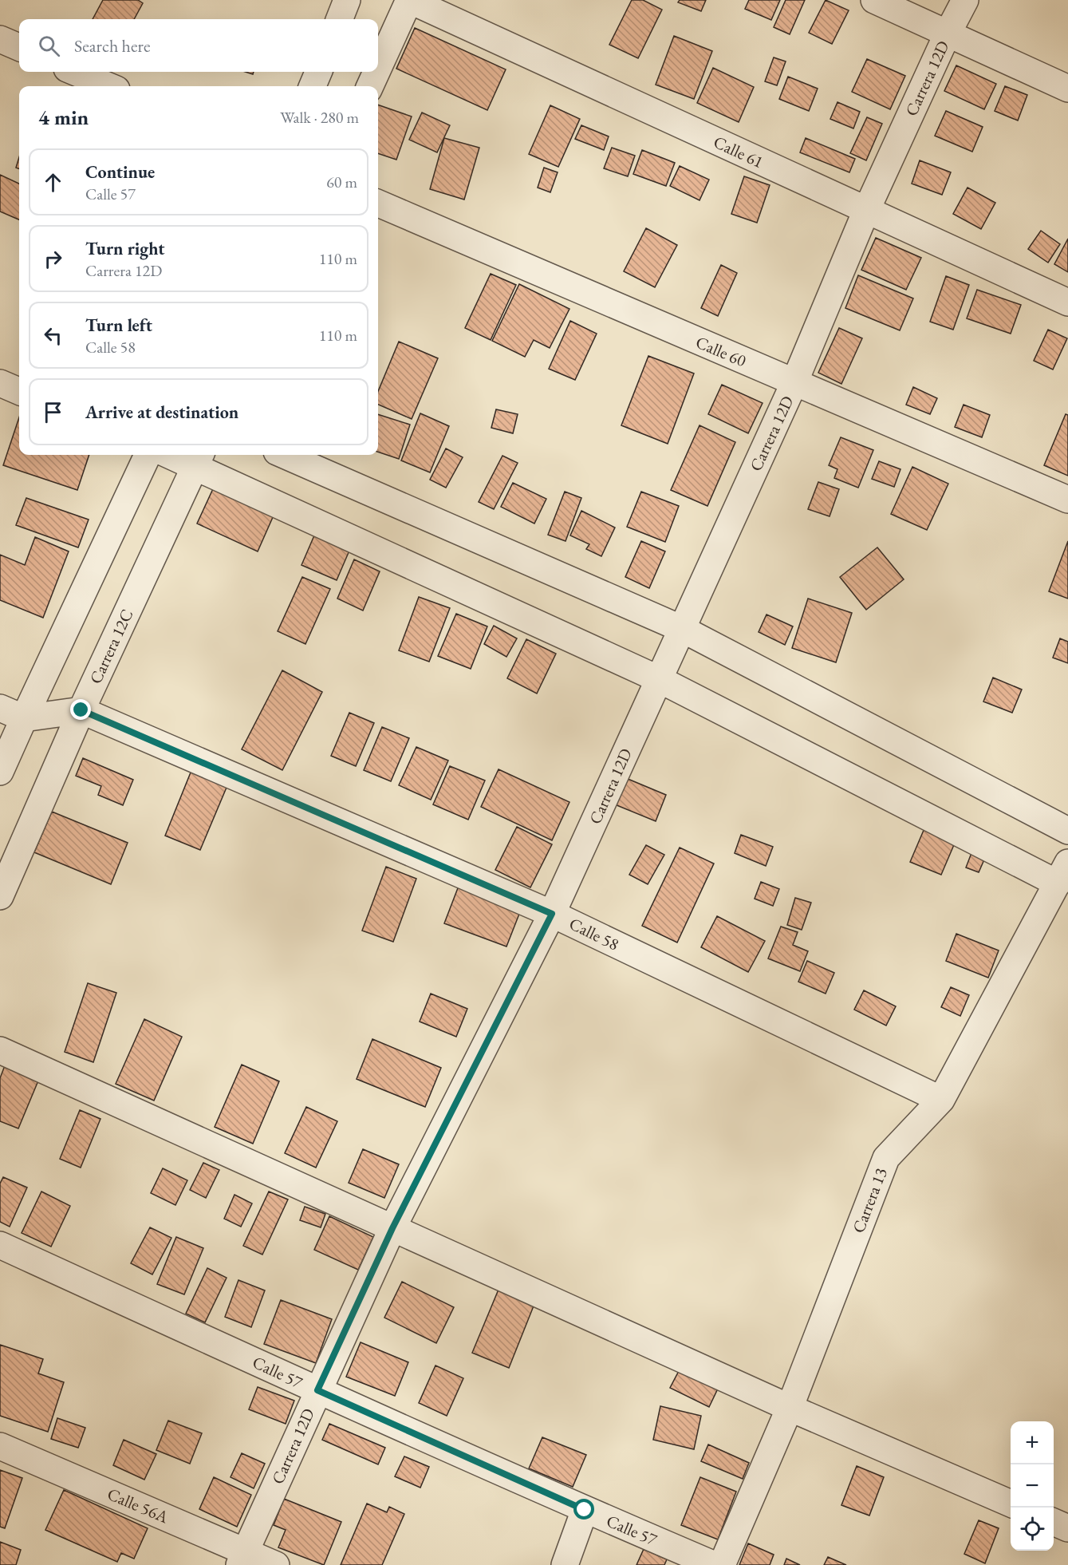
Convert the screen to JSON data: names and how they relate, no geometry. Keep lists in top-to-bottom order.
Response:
{
  "streets": {
    "street": [
      "Carrera 12D",
      "Calle 61",
      "Calle 60",
      "Carrera 12C",
      "Calle 58",
      "Carrera 13",
      "Calle 57",
      "Calle 56A"
    ]
  },
  "crossings": [
    ["Carrera 12D", "Calle 61"],
    ["Carrera 12D", "Calle 60"],
    ["Carrera 12D", "Calle 58"],
    ["Carrera 12D", "Calle 57"],
    ["Carrera 12D", "Calle 56A"],
    ["Carrera 12C", "Calle 58"],
    ["Calle 58", "Carrera 13"]
  ],
  "page": {
    "search": "Search here",
    "heading": ["4 min", "Walk · 280 m"],
    "list": [
      ["Continue", "Calle 57", "60 m"],
      ["Turn right", "Carrera 12D", "110 m"],
      ["Turn left", "Calle 58", "110 m"],
      "Arrive at destination"
    ],
    "map_buttons": ["+", "−"]
  }
}
